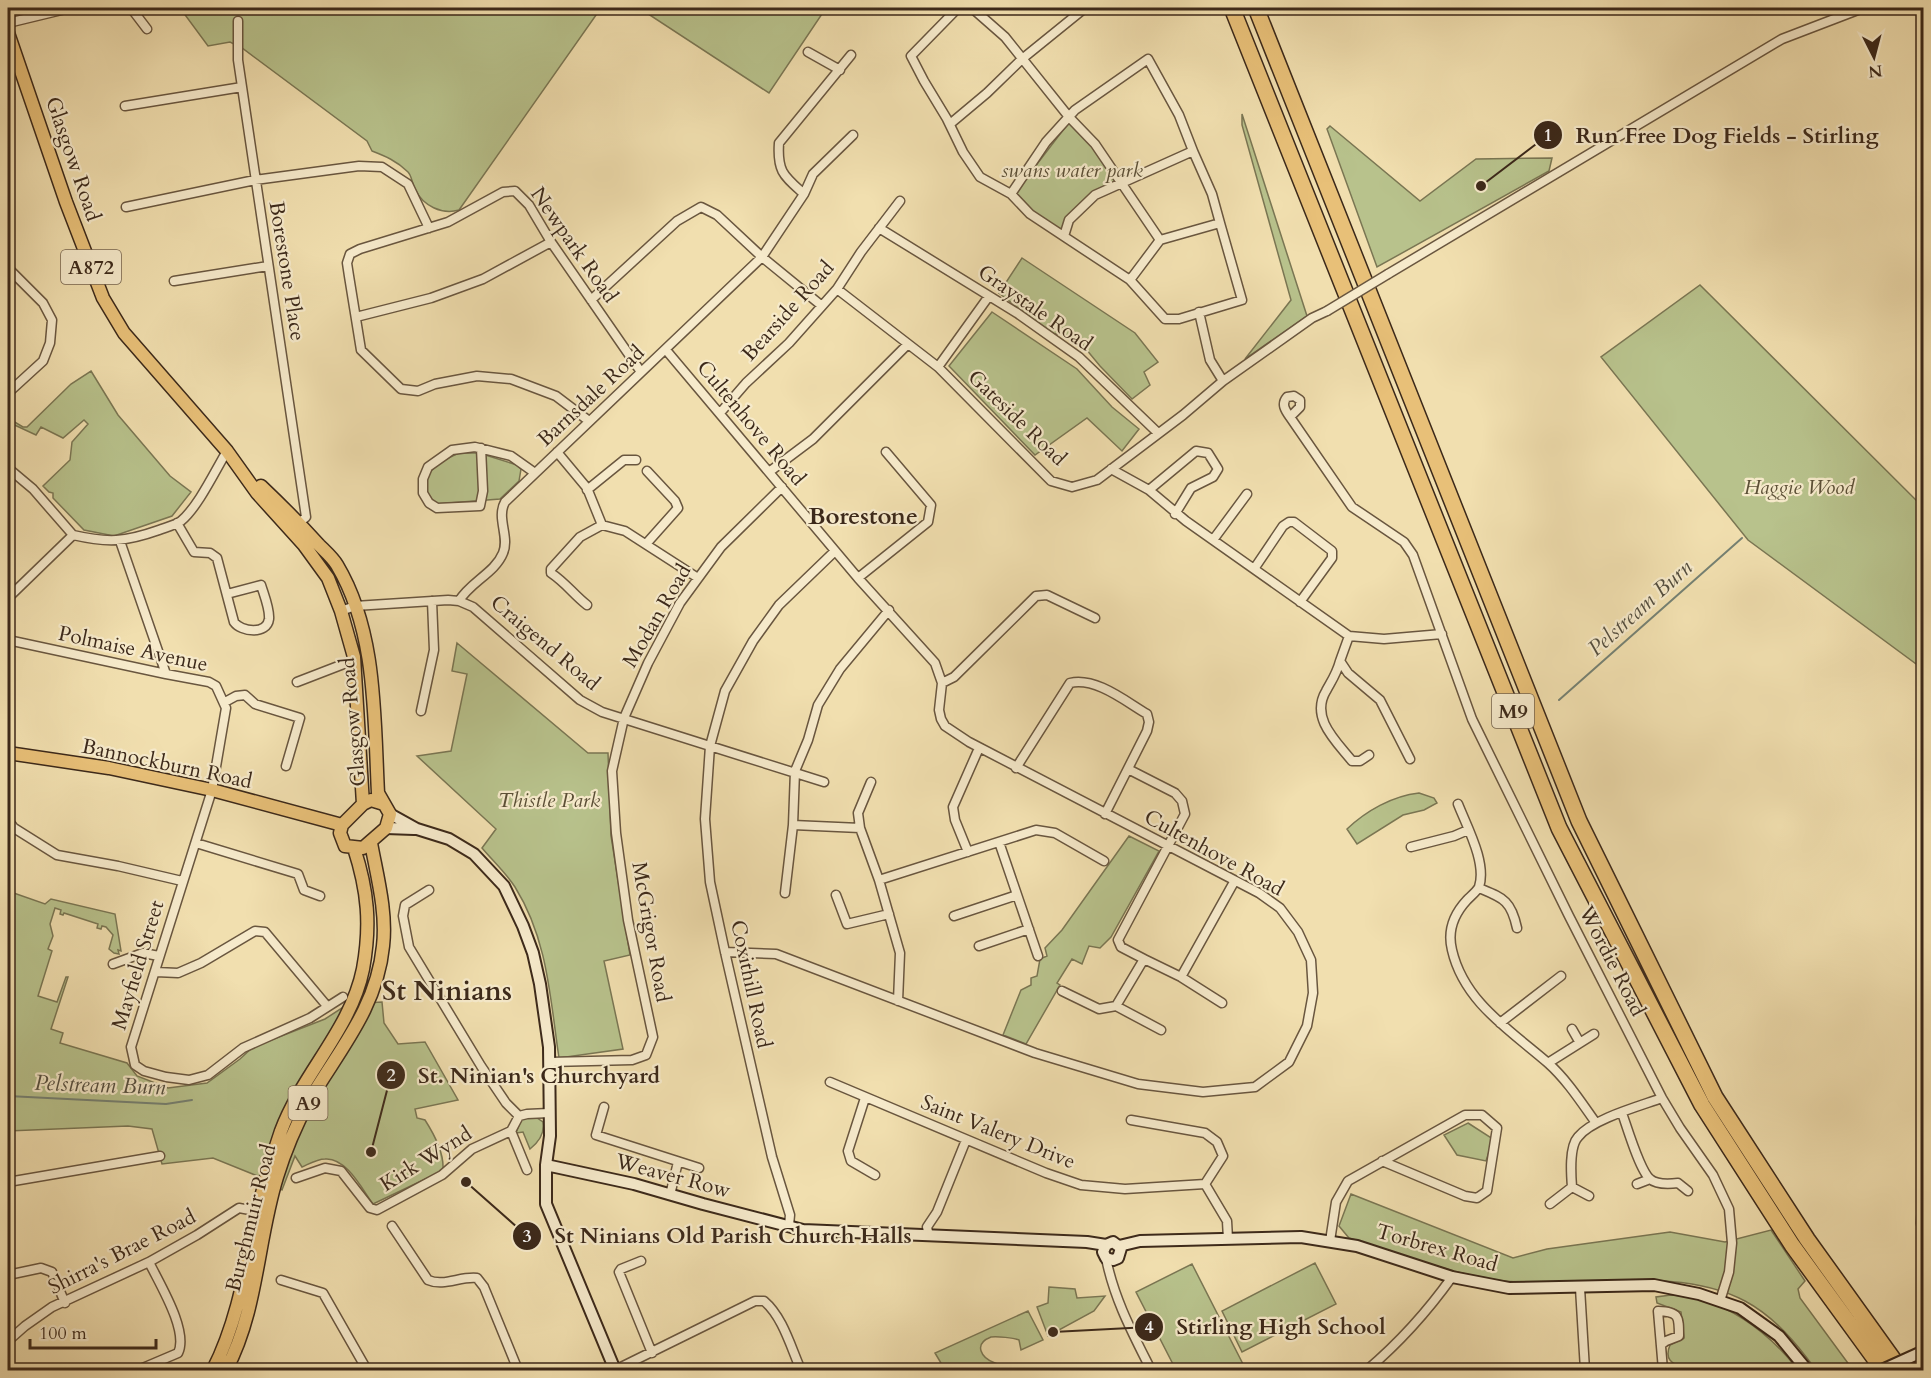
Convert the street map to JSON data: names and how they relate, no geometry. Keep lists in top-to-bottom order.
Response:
{
  "streets": {
    "highway": ["M9"],
    "main road": [
      "Glasgow Road",
      "A872",
      "Bannockburn Road",
      "A9",
      "Burghmuir Road"
    ],
    "street": [
      "Newpark Road",
      "Borestone Place",
      "Graystale Road",
      "Bearside Road",
      "Barnsdale Road",
      "Gateside Road",
      "Cultenhove Road",
      "Modan Road",
      "Craigend Road",
      "Polmaise Avenue",
      "McGrigor Road",
      "Wordie Road",
      "Mayfield Street",
      "Coxithill Road",
      "Saint Valery Drive",
      "Kirk Wynd",
      "Weaver Row",
      "Torbrex Road",
      "Shirra's Brae Road"
    ]
  },
  "crossings": [
    ["Glasgow Road", "Borestone Place"],
    ["Glasgow Road", "Bannockburn Road"],
    ["Glasgow Road", "A9"],
    ["Glasgow Road", "Burghmuir Road"],
    ["Newpark Road", "Barnsdale Road"],
    ["Graystale Road", "Bearside Road"],
    ["Graystale Road", "Gateside Road"],
    ["Bearside Road", "Gateside Road"],
    ["Bearside Road", "Cultenhove Road"],
    ["Barnsdale Road", "Cultenhove Road"],
    ["Barnsdale Road", "Craigend Road"],
    ["Cultenhove Road", "Modan Road"],
    ["Cultenhove Road", "Coxithill Road"],
    ["Modan Road", "Craigend Road"],
    ["Modan Road", "McGrigor Road"],
    ["Craigend Road", "McGrigor Road"],
    ["Craigend Road", "Coxithill Road"],
    ["Polmaise Avenue", "Bannockburn Road"],
    ["Polmaise Avenue", "Mayfield Street"],
    ["Bannockburn Road", "Mayfield Street"],
    ["Bannockburn Road", "A9"],
    ["Bannockburn Road", "Burghmuir Road"],
    ["Wordie Road", "Torbrex Road"],
    ["Coxithill Road", "Weaver Row"],
    ["Coxithill Road", "Torbrex Road"],
    ["A9", "Burghmuir Road"],
    ["Weaver Row", "Torbrex Road"],
    ["Burghmuir Road", "Shirra's Brae Road"]
  ],
  "districts": ["Borestone", "St Ninians"],
  "water": ["Pelstream Burn"],
  "parks": ["swans water park", "Haggie Wood", "Thistle Park"],
  "places": [
    "Run Free Dog Fields - Stirling",
    "St. Ninian's Churchyard",
    "St Ninians Old Parish Church Halls",
    "Stirling High School"
  ],
  "scale_bar": "100 m",
  "north": "bottom"
}
